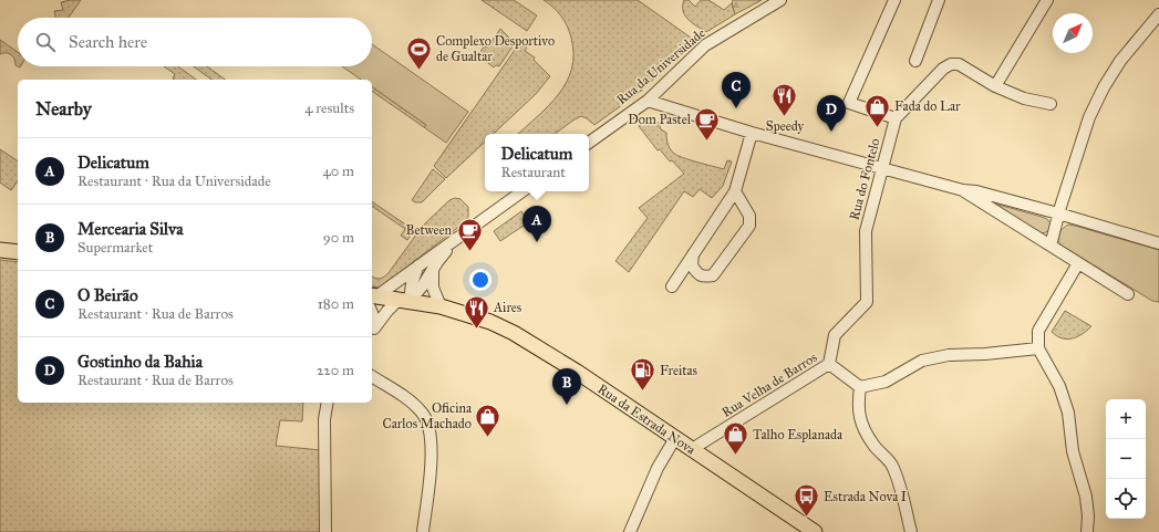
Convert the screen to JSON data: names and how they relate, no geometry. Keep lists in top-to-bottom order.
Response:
{
  "streets": {
    "main road": ["Rua da Estrada Nova"],
    "street": ["Rua da Universidade", "Rua do Fontelo", "Rua Velha de Barros"]
  },
  "crossings": [
    ["Rua do Fontelo", "Rua Velha de Barros"],
    ["Rua Velha de Barros", "Rua da Estrada Nova"]
  ],
  "places": {
    "sports": ["Complexo Desportivo de Gualtar"],
    "restaurant": ["Speedy", "Aires"],
    "shop": ["Fada do Lar", "Oficina Carlos Machado", "Talho Esplanada"],
    "cafe": ["Dom Pastel", "Between"],
    "fuel station": ["Freitas"],
    "bus stop": ["Estrada Nova I"]
  },
  "north": "top right",
  "page": {
    "search": "Search here",
    "pins": [
      "C",
      "D",
      "A",
      "B"
    ],
    "heading": ["Nearby", "4 results"],
    "popup": ["Delicatum", "Restaurant"],
    "list": [
      {
        "mark": "A",
        "name": "Delicatum",
        "note": "Restaurant · Rua da Universidade",
        "value": "40 m"
      },
      {
        "mark": "B",
        "name": "Mercearia Silva",
        "note": "Supermarket",
        "value": "90 m"
      },
      {
        "mark": "C",
        "name": "O Beirão",
        "note": "Restaurant · Rua de Barros",
        "value": "180 m"
      },
      {
        "mark": "D",
        "name": "Gostinho da Bahia",
        "note": "Restaurant · Rua de Barros",
        "value": "220 m"
      }
    ],
    "map_buttons": ["+", "−"]
  }
}
